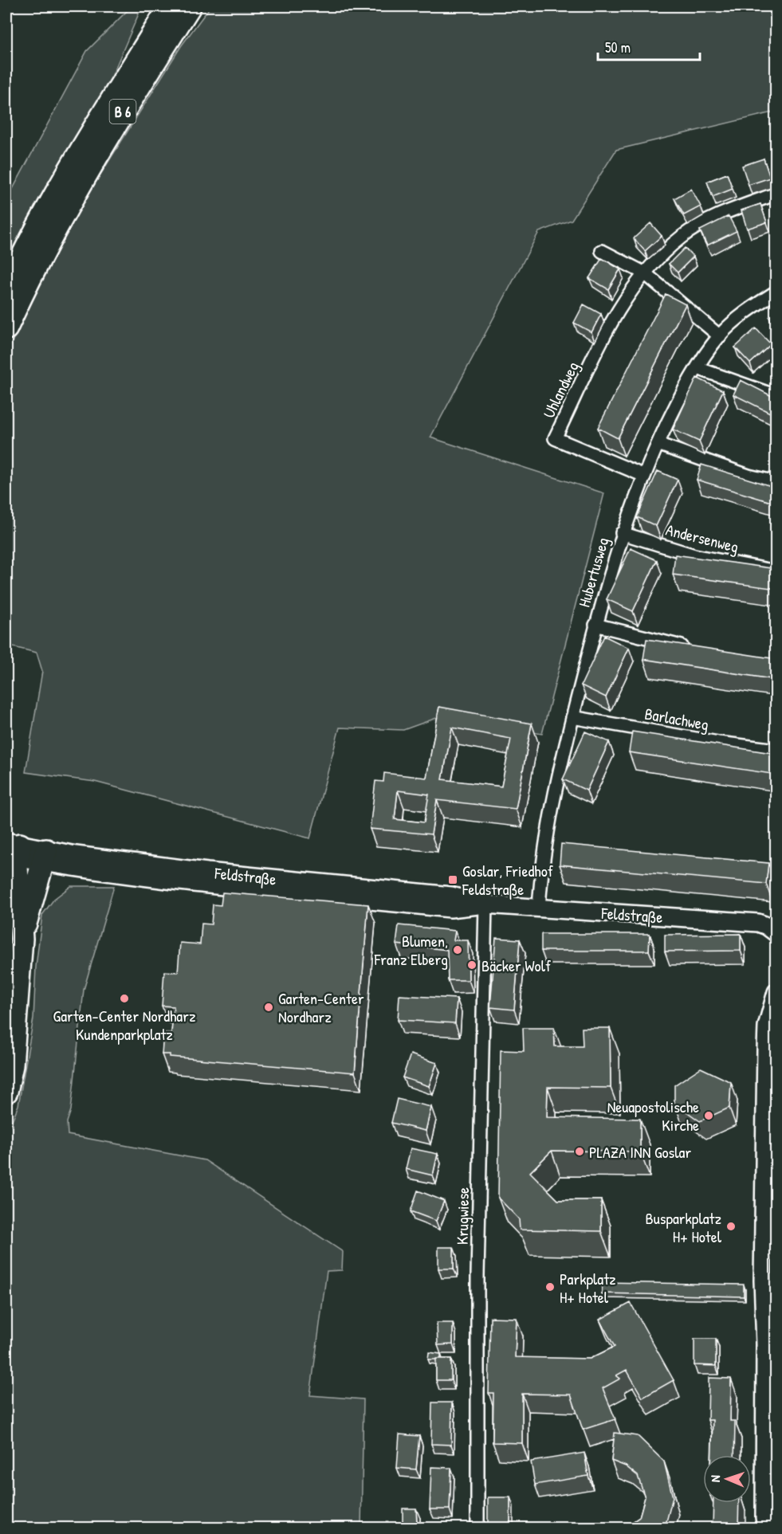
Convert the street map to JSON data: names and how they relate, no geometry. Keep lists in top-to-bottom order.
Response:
{
  "streets": {
    "highway": ["B 6"],
    "street": [
      "Uhlandweg",
      "Andersenweg",
      "Hubertusweg",
      "Barlachweg",
      "Feldstraße",
      "Krugwiese"
    ]
  },
  "crossings": [
    ["Uhlandweg", "Hubertusweg"],
    ["Andersenweg", "Hubertusweg"],
    ["Hubertusweg", "Barlachweg"],
    ["Hubertusweg", "Feldstraße"],
    ["Feldstraße", "Krugwiese"]
  ],
  "places": {
    "transit": ["Goslar, Friedhof Feldstraße"],
    "other": [
      "Blumen, Franz Elberg",
      "Bäcker Wolf",
      "Garten-Center Nordharz Kundenparkplatz",
      "Garten-Center Nordharz",
      "Neuapostolische Kirche",
      "PLAZA INN Goslar",
      "Busparkplatz H+ Hotel",
      "Parkplatz H+ Hotel"
    ]
  },
  "scale_bar": "50 m",
  "north": "left"
}
